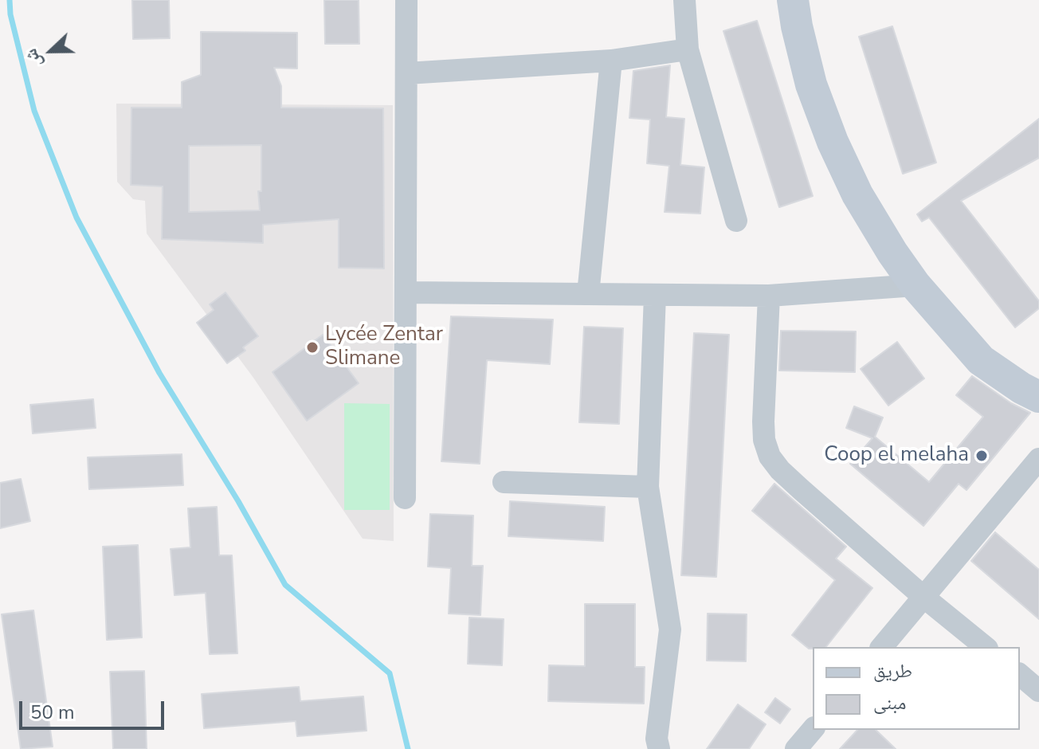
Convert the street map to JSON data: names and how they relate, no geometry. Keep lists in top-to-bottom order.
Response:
{
  "places": ["Lycée Zentar Slimane", "Coop el melaha"],
  "legend": ["طريق", "مبنى"],
  "scale_bar": "50 m",
  "north": "left"
}
